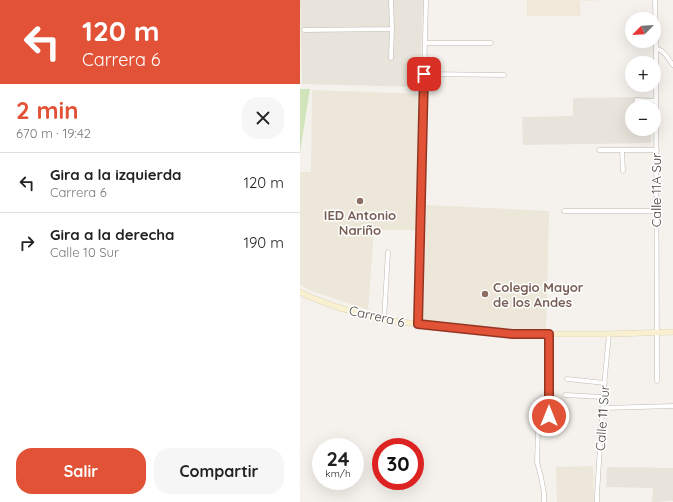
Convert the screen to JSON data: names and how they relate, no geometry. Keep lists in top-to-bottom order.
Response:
{
  "streets": {
    "main road": ["Carrera 6"],
    "street": ["Calle 11A Sur", "Calle 11 Sur"]
  },
  "crossings": [
    ["Calle 11A Sur", "Carrera 6"],
    ["Carrera 6", "Calle 11 Sur"]
  ],
  "places": ["IED Antonio Nariño", "Colegio Mayor de los Andes"],
  "north": "bottom left",
  "page": {
    "turn": ["120 m", "Carrera 6"],
    "map_buttons": ["+", "−"],
    "heading": ["2 min", "670 m · 19:42"],
    "list": [
      {
        "name": "Gira a la izquierda",
        "note": "Carrera 6",
        "value": "120 m"
      },
      {
        "name": "Gira a la derecha",
        "note": "Calle 10 Sur",
        "value": "190 m"
      }
    ],
    "speed": "24 km/h",
    "limit": "30",
    "buttons": ["Salir", "Compartir"]
  }
}
